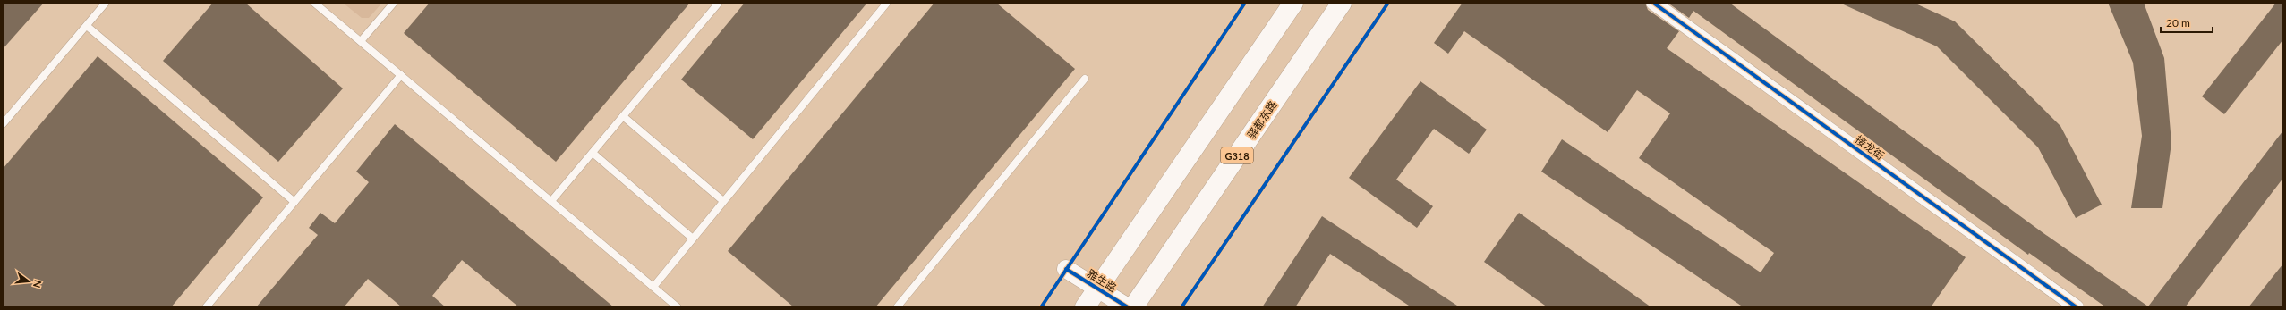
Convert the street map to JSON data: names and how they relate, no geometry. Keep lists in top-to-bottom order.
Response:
{
  "streets": {
    "highway": ["驿都东路", "G318"],
    "street": ["接龙街", "雅生路"]
  },
  "scale_bar": "20 m",
  "north": "right"
}
